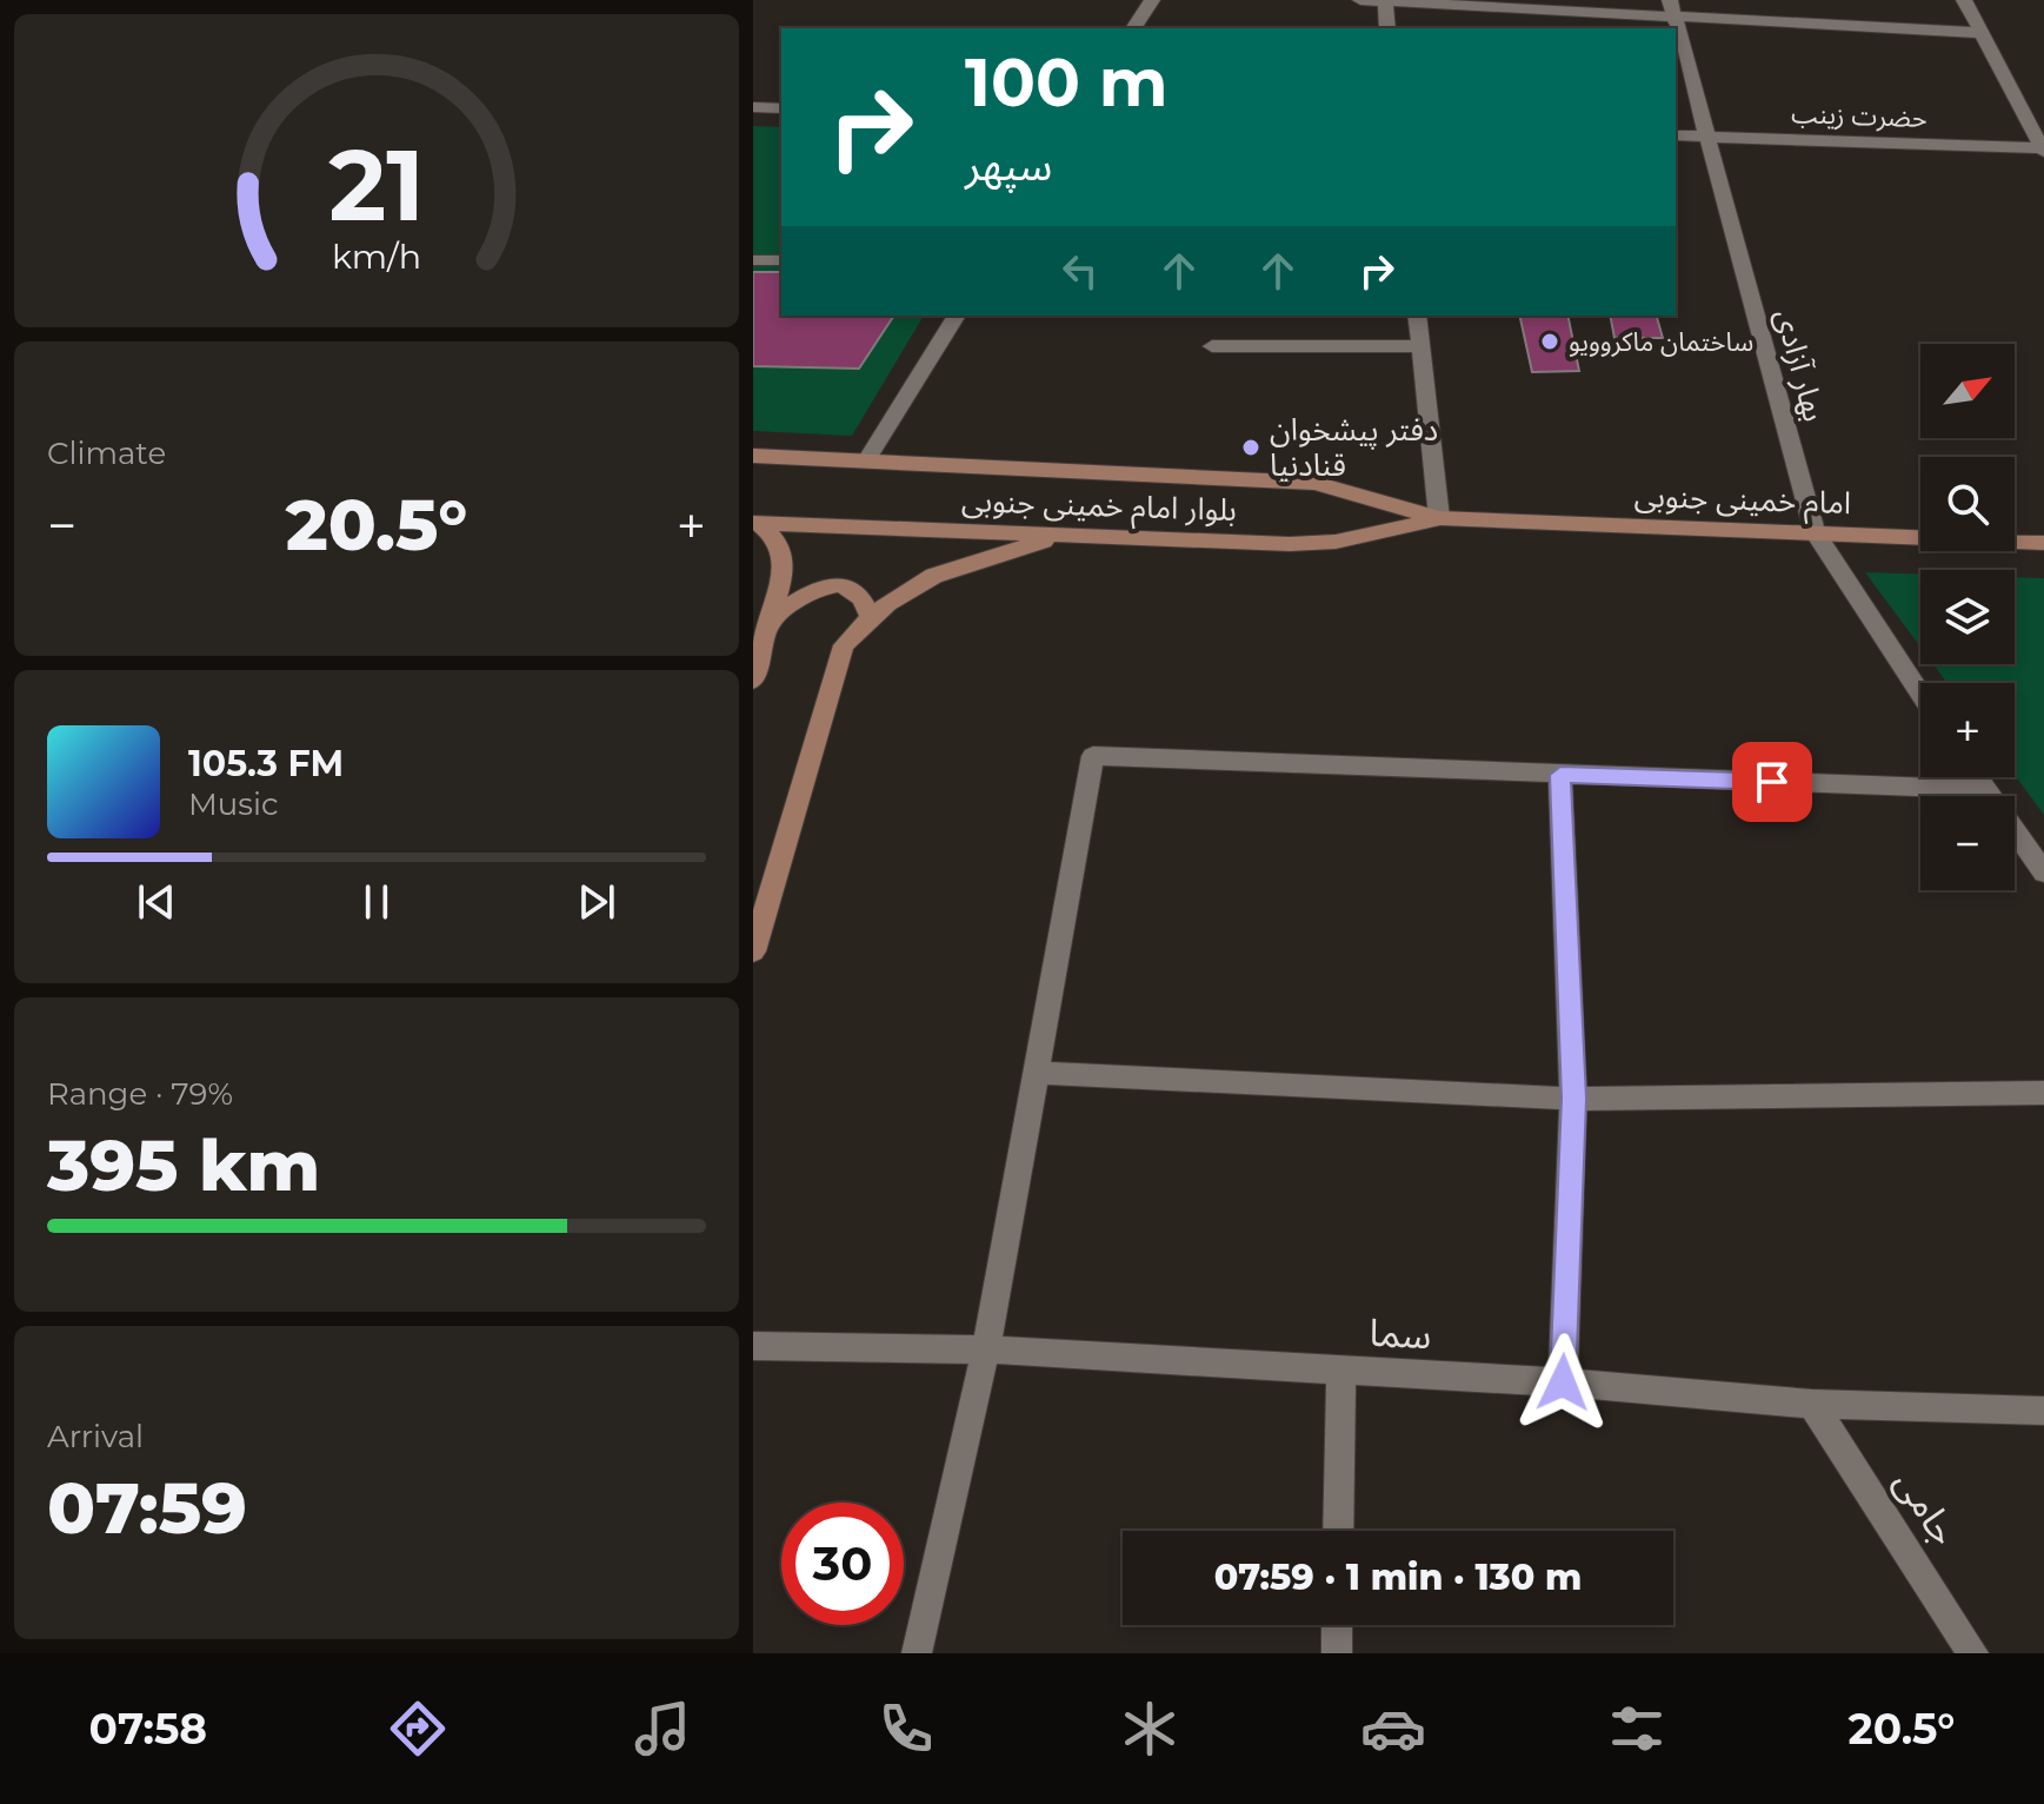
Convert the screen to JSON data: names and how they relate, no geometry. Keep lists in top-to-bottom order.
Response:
{
  "streets": {
    "main road": ["امام خمینی جنوبی", "بلوار امام خمینی جنوبی"],
    "street": [
      "حضرت زینب",
      "بهار آزادی",
      "سما",
      "جامی"
    ]
  },
  "crossings": [
    ["حضرت زینب", "بهار آزادی"],
    ["بهار آزادی", "امام خمینی جنوبی"],
    ["امام خمینی جنوبی", "بلوار امام خمینی جنوبی"],
    ["سما", "جامی"]
  ],
  "places": ["ساختمان ماکروویو", "دفتر پیشخوان قنادنیا"],
  "north": "top right",
  "page": {
    "turn": ["100 m", "سپهر"],
    "tile": [
      "Climate",
      ["Range · 79%", "395 km"],
      ["Arrival", "07:59"]
    ],
    "map_buttons": ["+", "−"],
    "heat": ["−", "20.5°", "+"],
    "song": ["105.3 FM", "Music"],
    "limit": "30",
    "trip": "07:59 · 1 min · 130 m",
    "tabs": ["07:58", "20.5°"],
    "gauge": ["21", "km/h"]
  }
}
